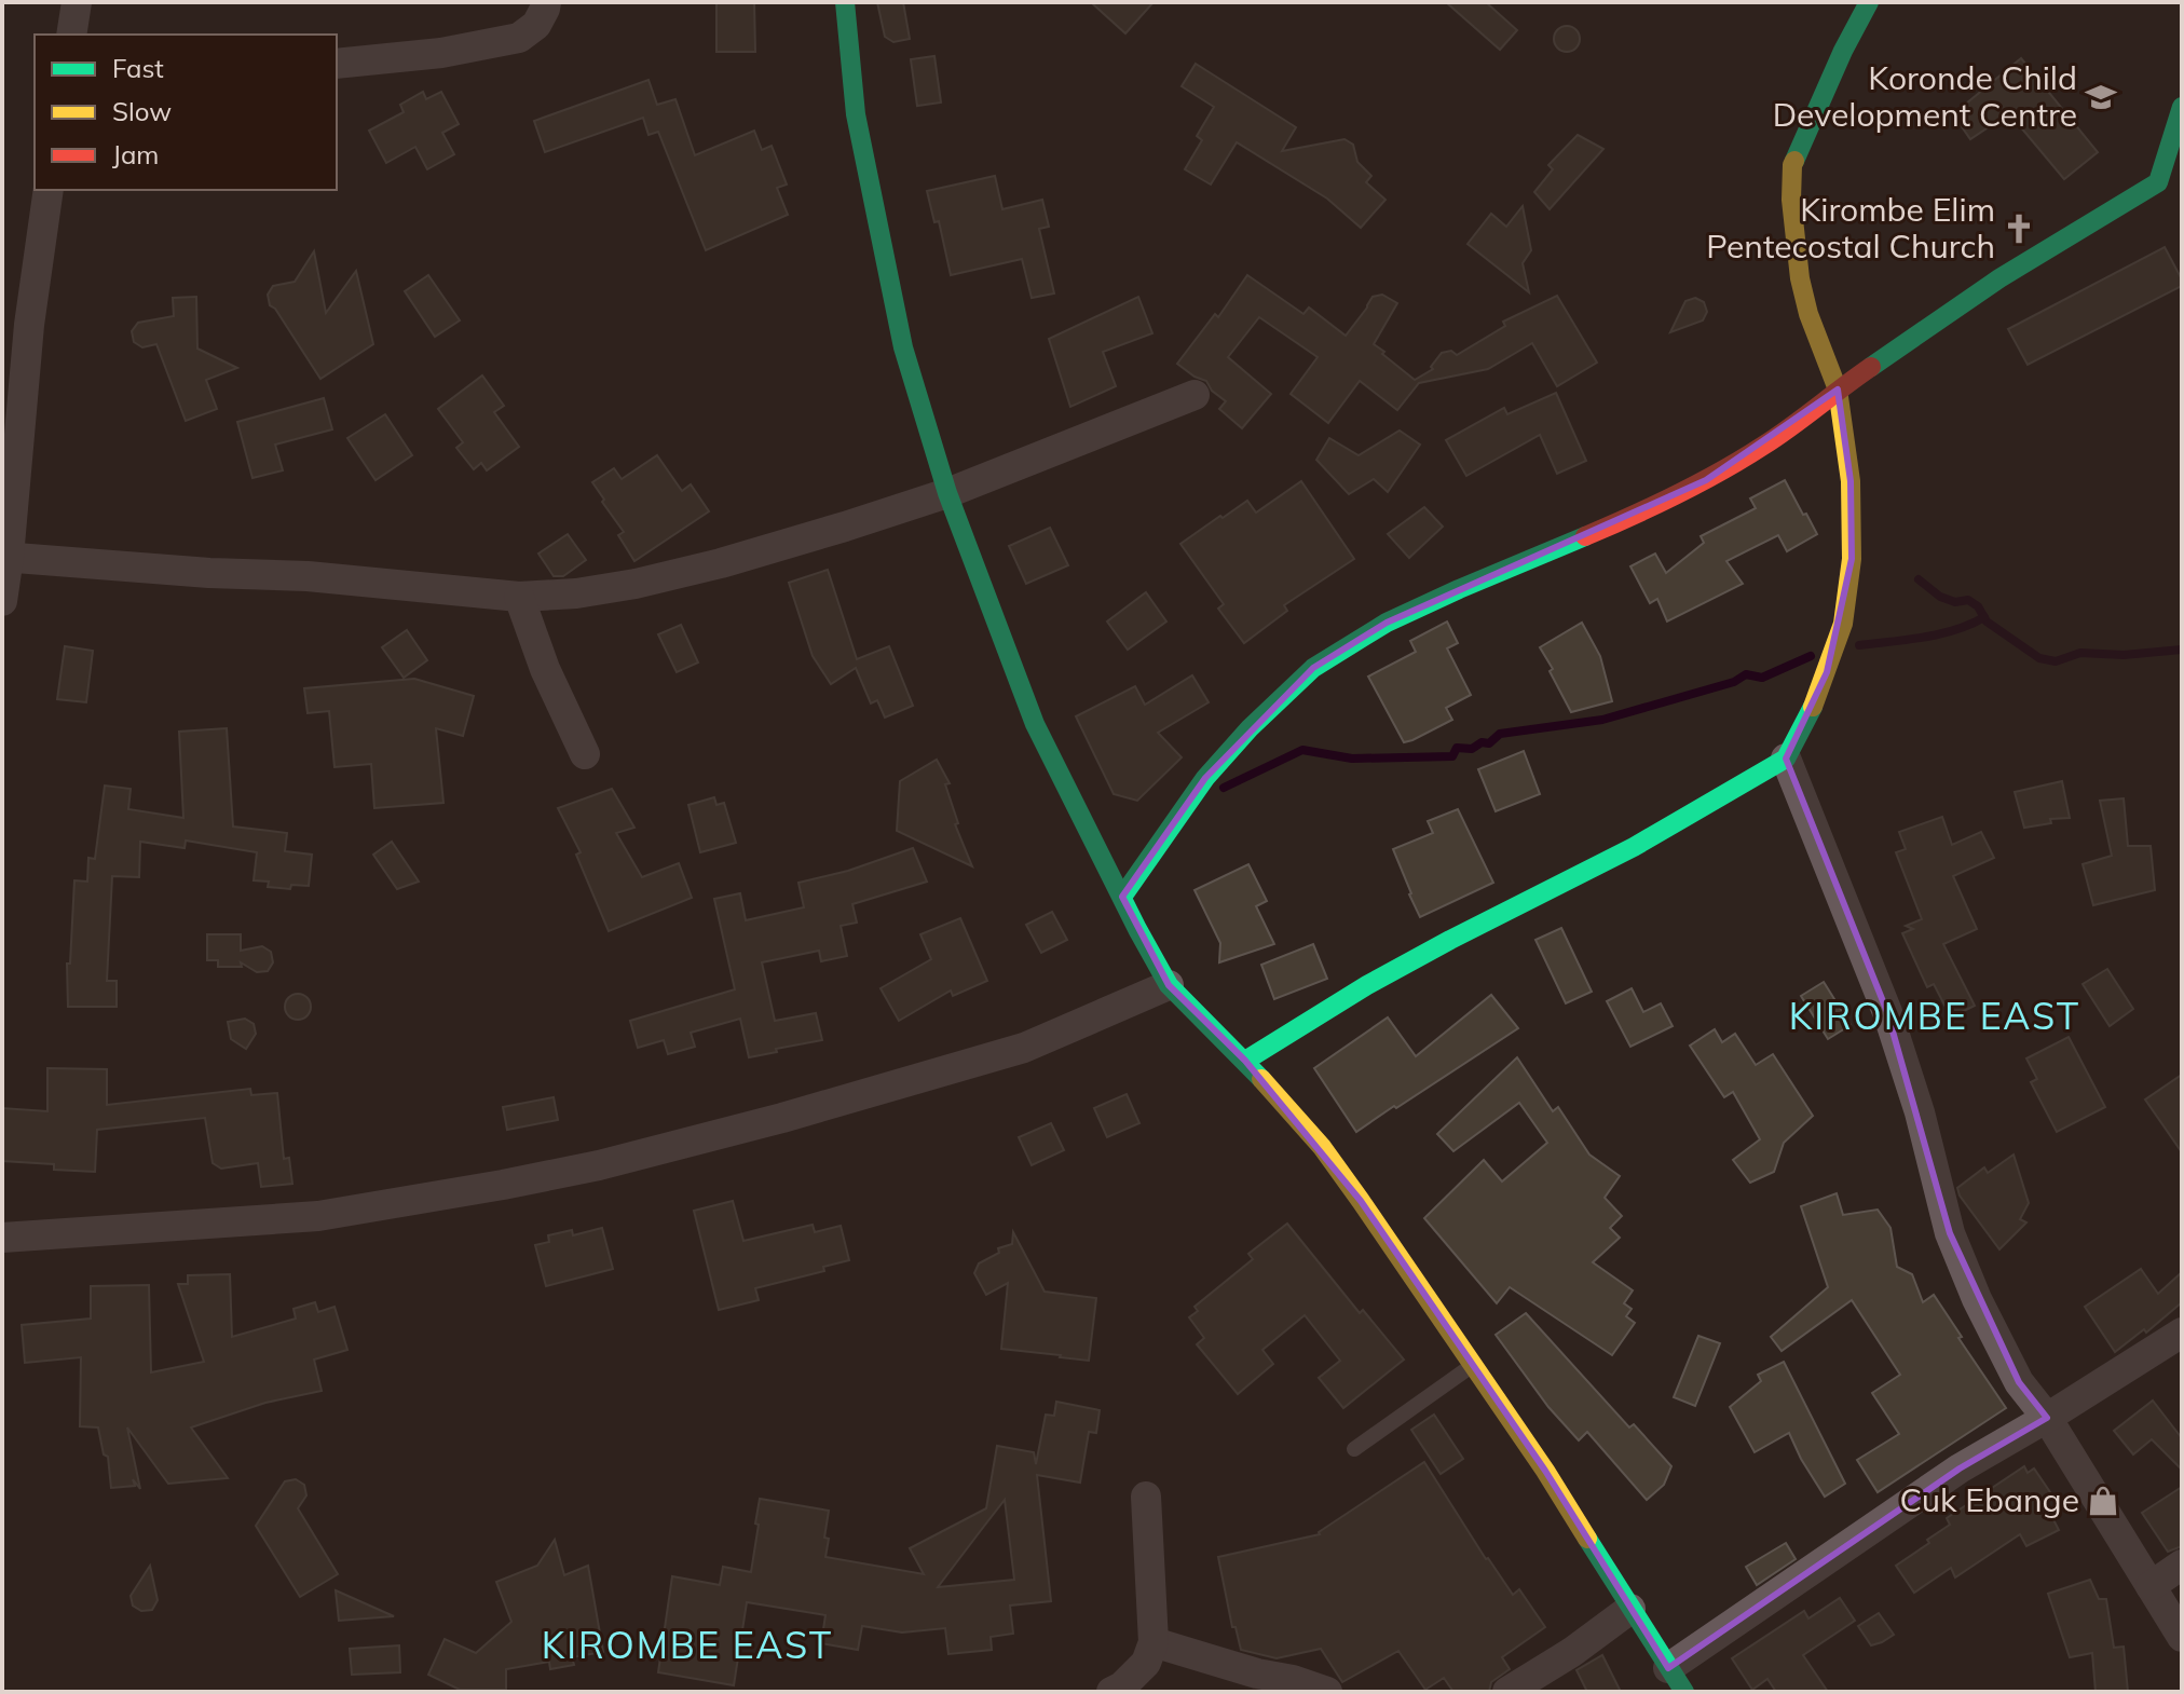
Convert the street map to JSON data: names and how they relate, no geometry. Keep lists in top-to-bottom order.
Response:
{
  "districts": ["KIROMBE EAST", "KIROMBE EAST"],
  "places": {
    "school or university": ["Koronde Child Development Centre"],
    "church": ["Kirombe Elim Pentecostal Church"],
    "shop": ["Cuk Ebange"]
  },
  "legend": ["Fast", "Slow", "Jam"]
}
